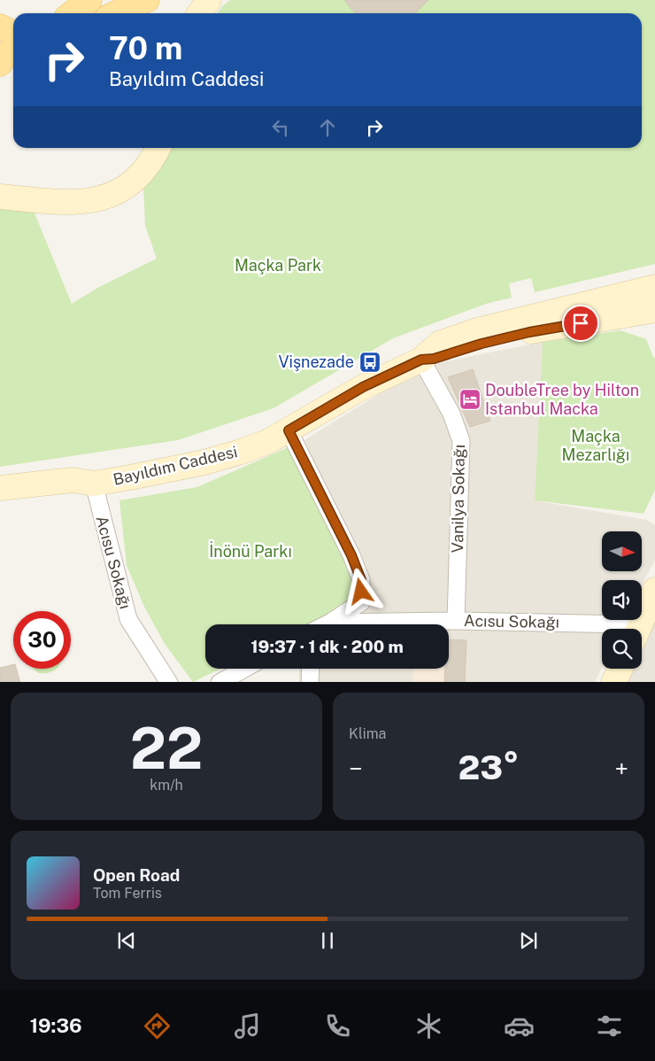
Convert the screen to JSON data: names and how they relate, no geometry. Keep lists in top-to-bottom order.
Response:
{
  "streets": {
    "main road": ["Bayıldım Caddesi"],
    "street": ["Vanilya Sokağı", "Acısu Sokağı"]
  },
  "crossings": [
    ["Bayıldım Caddesi", "Vanilya Sokağı"],
    ["Bayıldım Caddesi", "Acısu Sokağı"],
    ["Vanilya Sokağı", "Acısu Sokağı"]
  ],
  "parks": ["Maçka Park", "Maçka Mezarlığı", "İnönü Parkı"],
  "places": {
    "bus stop": ["Vişnezade"],
    "hotel": ["DoubleTree by Hilton Istanbul Macka"]
  },
  "north": "right",
  "page": {
    "turn": ["70 m", "Bayıldım Caddesi"],
    "limit": "30",
    "trip": "19:37 · 1 dk · 200 m",
    "tile": [
      ["22", "km/h"],
      "Klima"
    ],
    "heat": ["−", "23°", "+"],
    "song": ["Open Road", "Tom Ferris"],
    "tabs": "19:36"
  }
}
